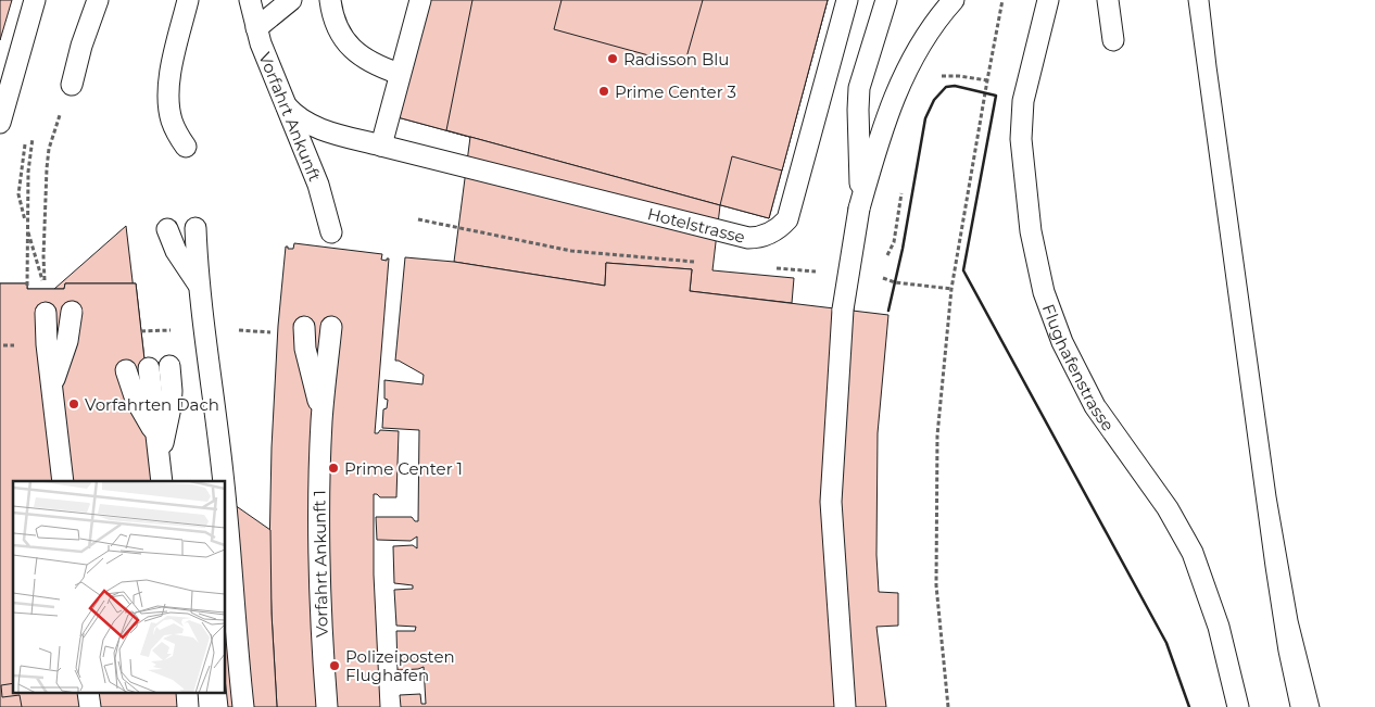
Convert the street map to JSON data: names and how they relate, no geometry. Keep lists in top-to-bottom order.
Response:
{
  "streets": {
    "lane": [
      "Vorfahrt Ankunft",
      "Hotelstrasse",
      "Flughafenstrasse",
      "Vorfahrt Ankunft 1"
    ]
  },
  "crossings": [
    ["Vorfahrt Ankunft", "Hotelstrasse"]
  ],
  "places": [
    "Radisson Blu",
    "Prime Center 3",
    "Vorfahrten Dach",
    "Prime Center 1",
    "Polizeiposten Flughafen"
  ]
}
